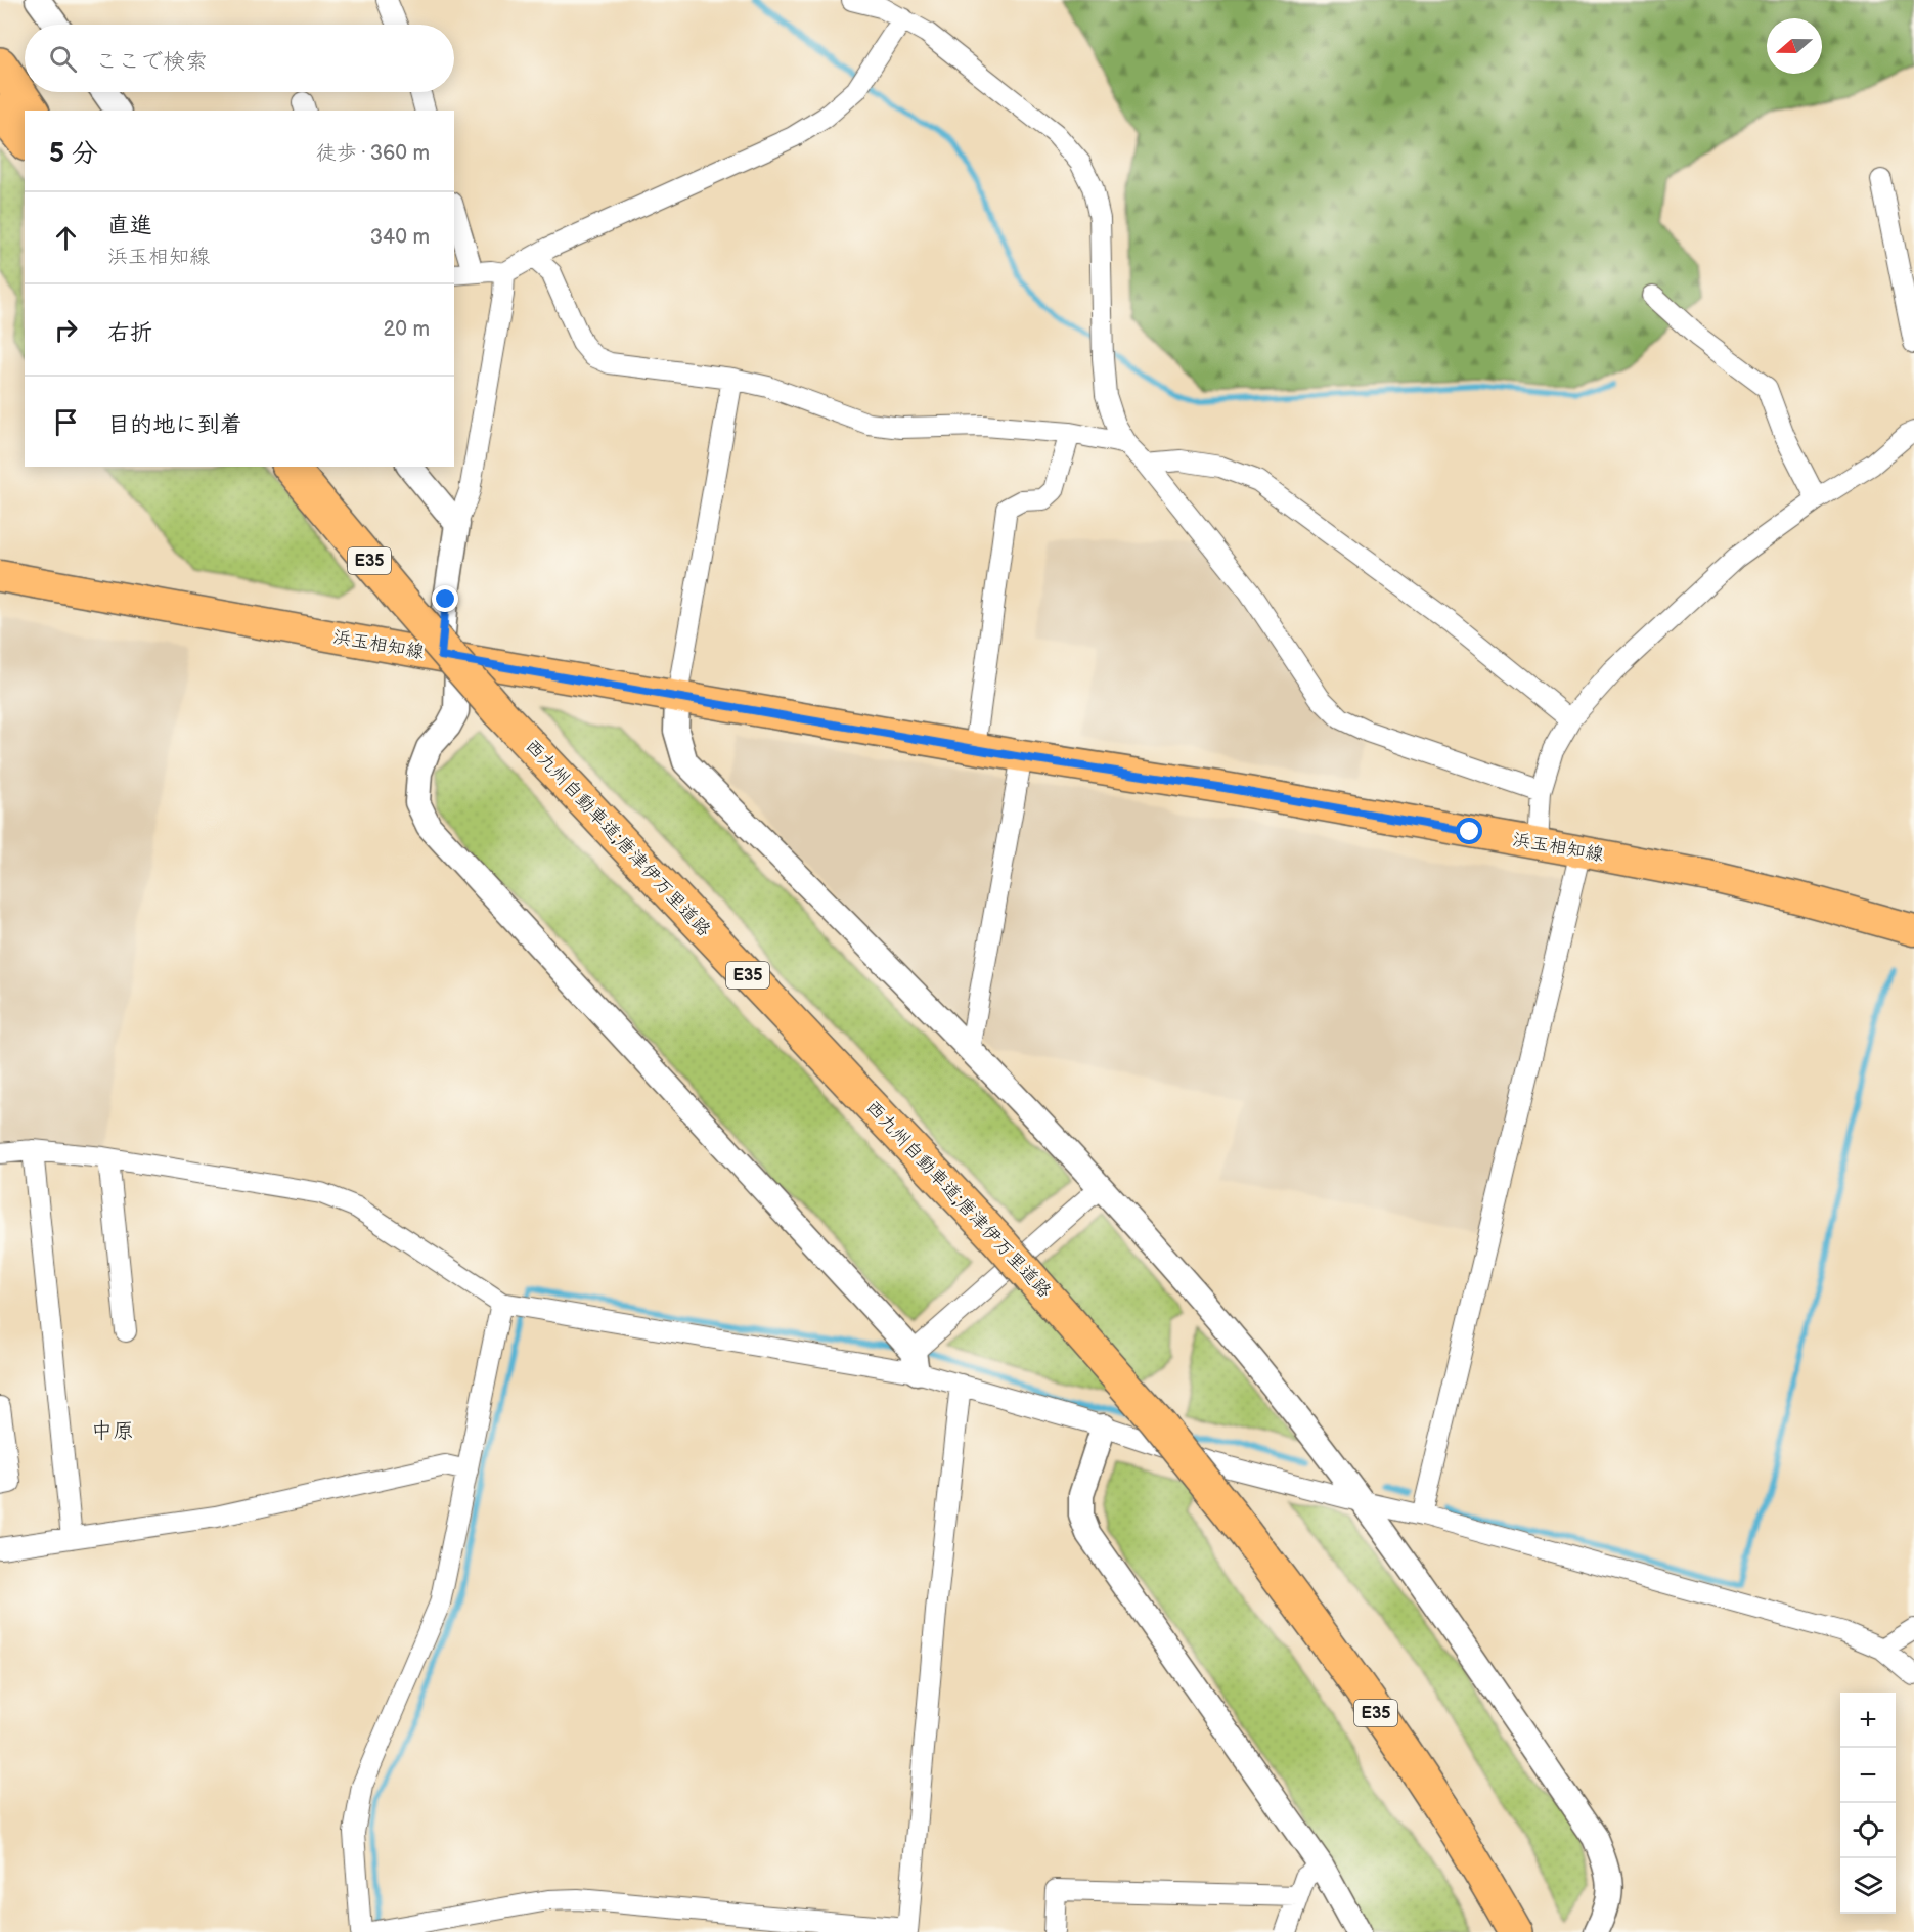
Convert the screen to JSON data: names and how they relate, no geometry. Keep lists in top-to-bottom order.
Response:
{
  "streets": {
    "highway": ["E35", "西九州自動車道;唐津伊万里道路"],
    "main road": ["浜玉相知線"]
  },
  "districts": ["中原"],
  "north": "left",
  "page": {
    "search": "ここで検索",
    "heading": ["5 分", "徒歩 · 360 m"],
    "list": [
      ["直進", "浜玉相知線", "340 m"],
      ["右折", "20 m"],
      "目的地に到着"
    ],
    "map_buttons": ["+", "−"]
  }
}
